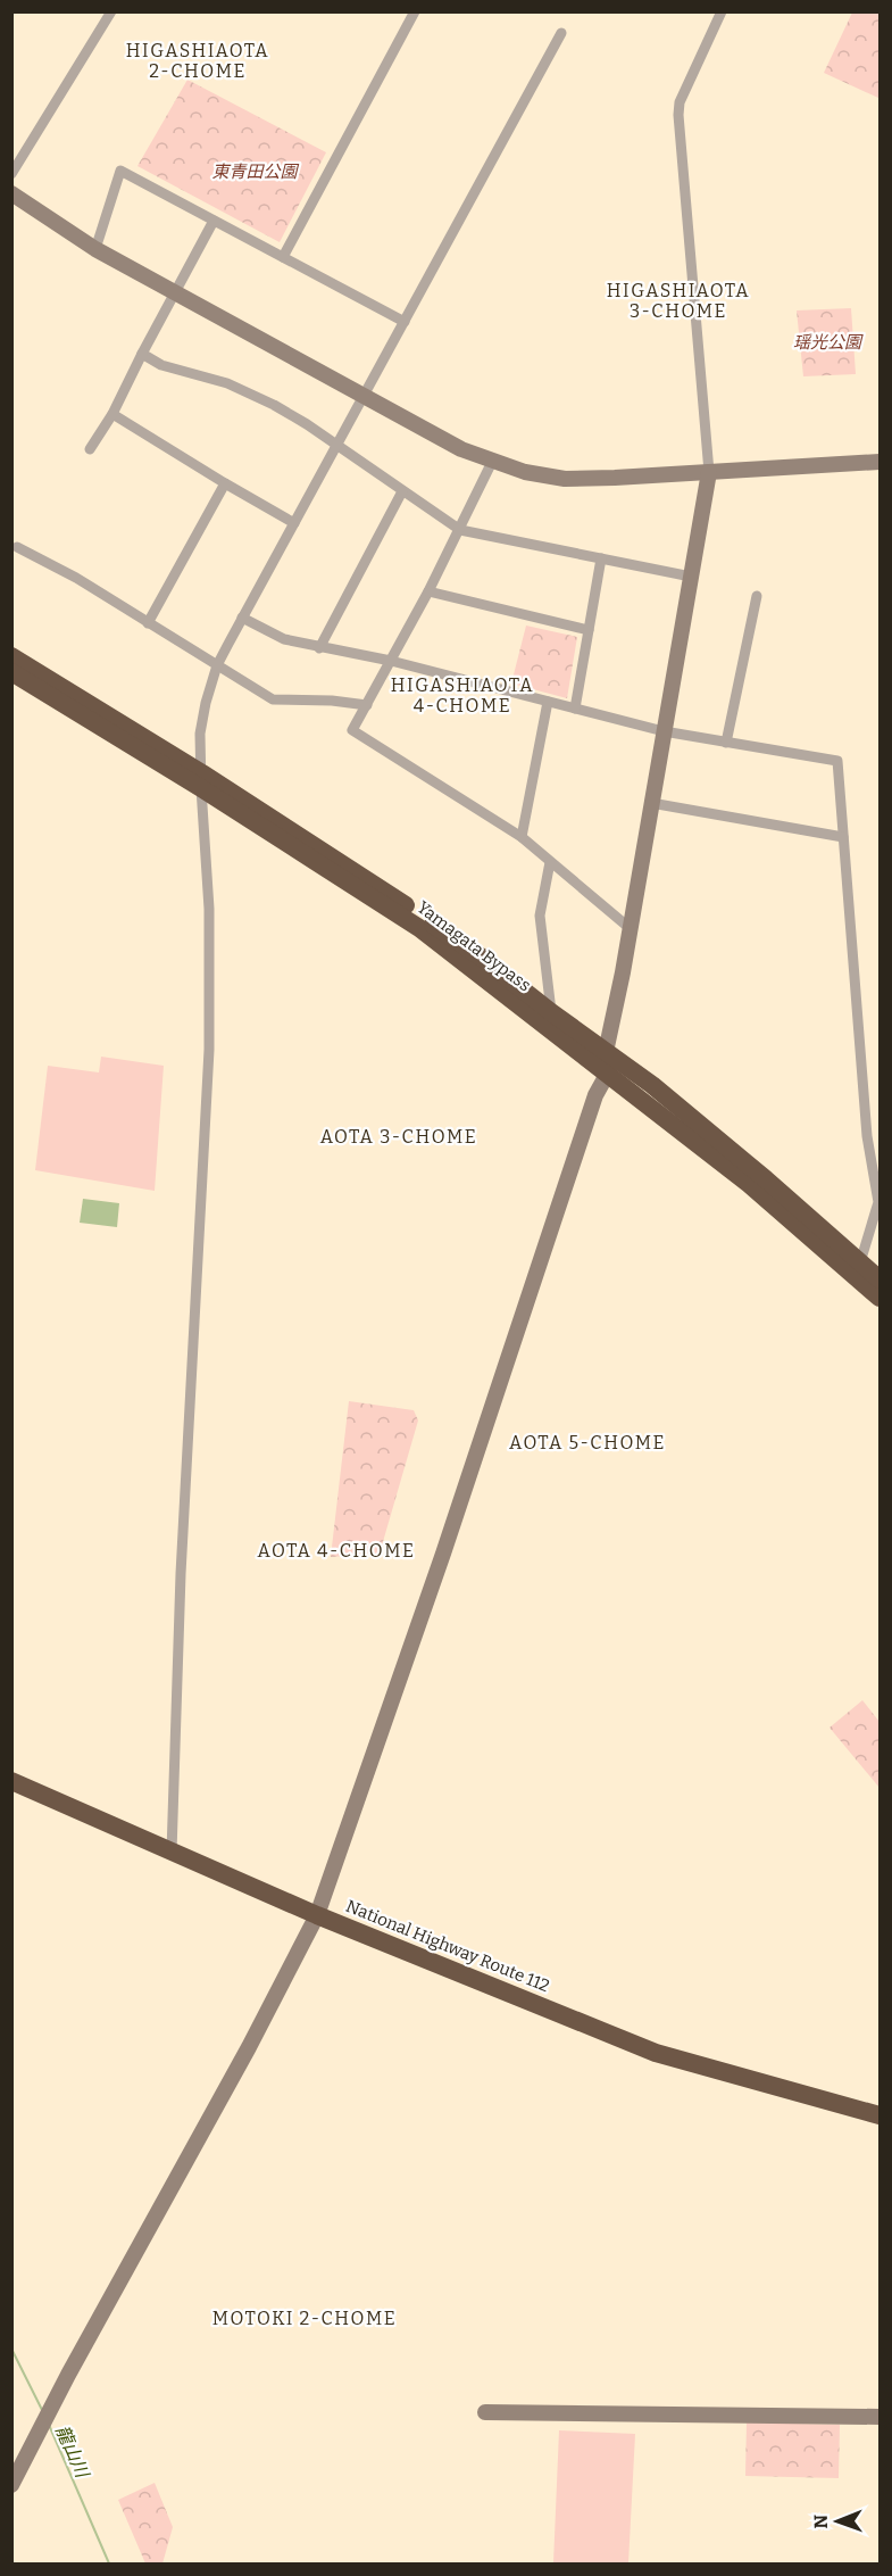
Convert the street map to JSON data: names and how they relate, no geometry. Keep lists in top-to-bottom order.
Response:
{
  "streets": {
    "highway": ["Yamagata Bypass", "National Highway Route 112"]
  },
  "districts": [
    "HIGASHIAOTA 2-CHOME",
    "HIGASHIAOTA 3-CHOME",
    "HIGASHIAOTA 4-CHOME",
    "AOTA 3-CHOME",
    "AOTA 5-CHOME",
    "AOTA 4-CHOME",
    "MOTOKI 2-CHOME"
  ],
  "water": ["龍山川"],
  "parks": ["東青田公園", "瑶光公園"],
  "north": "left"
}
